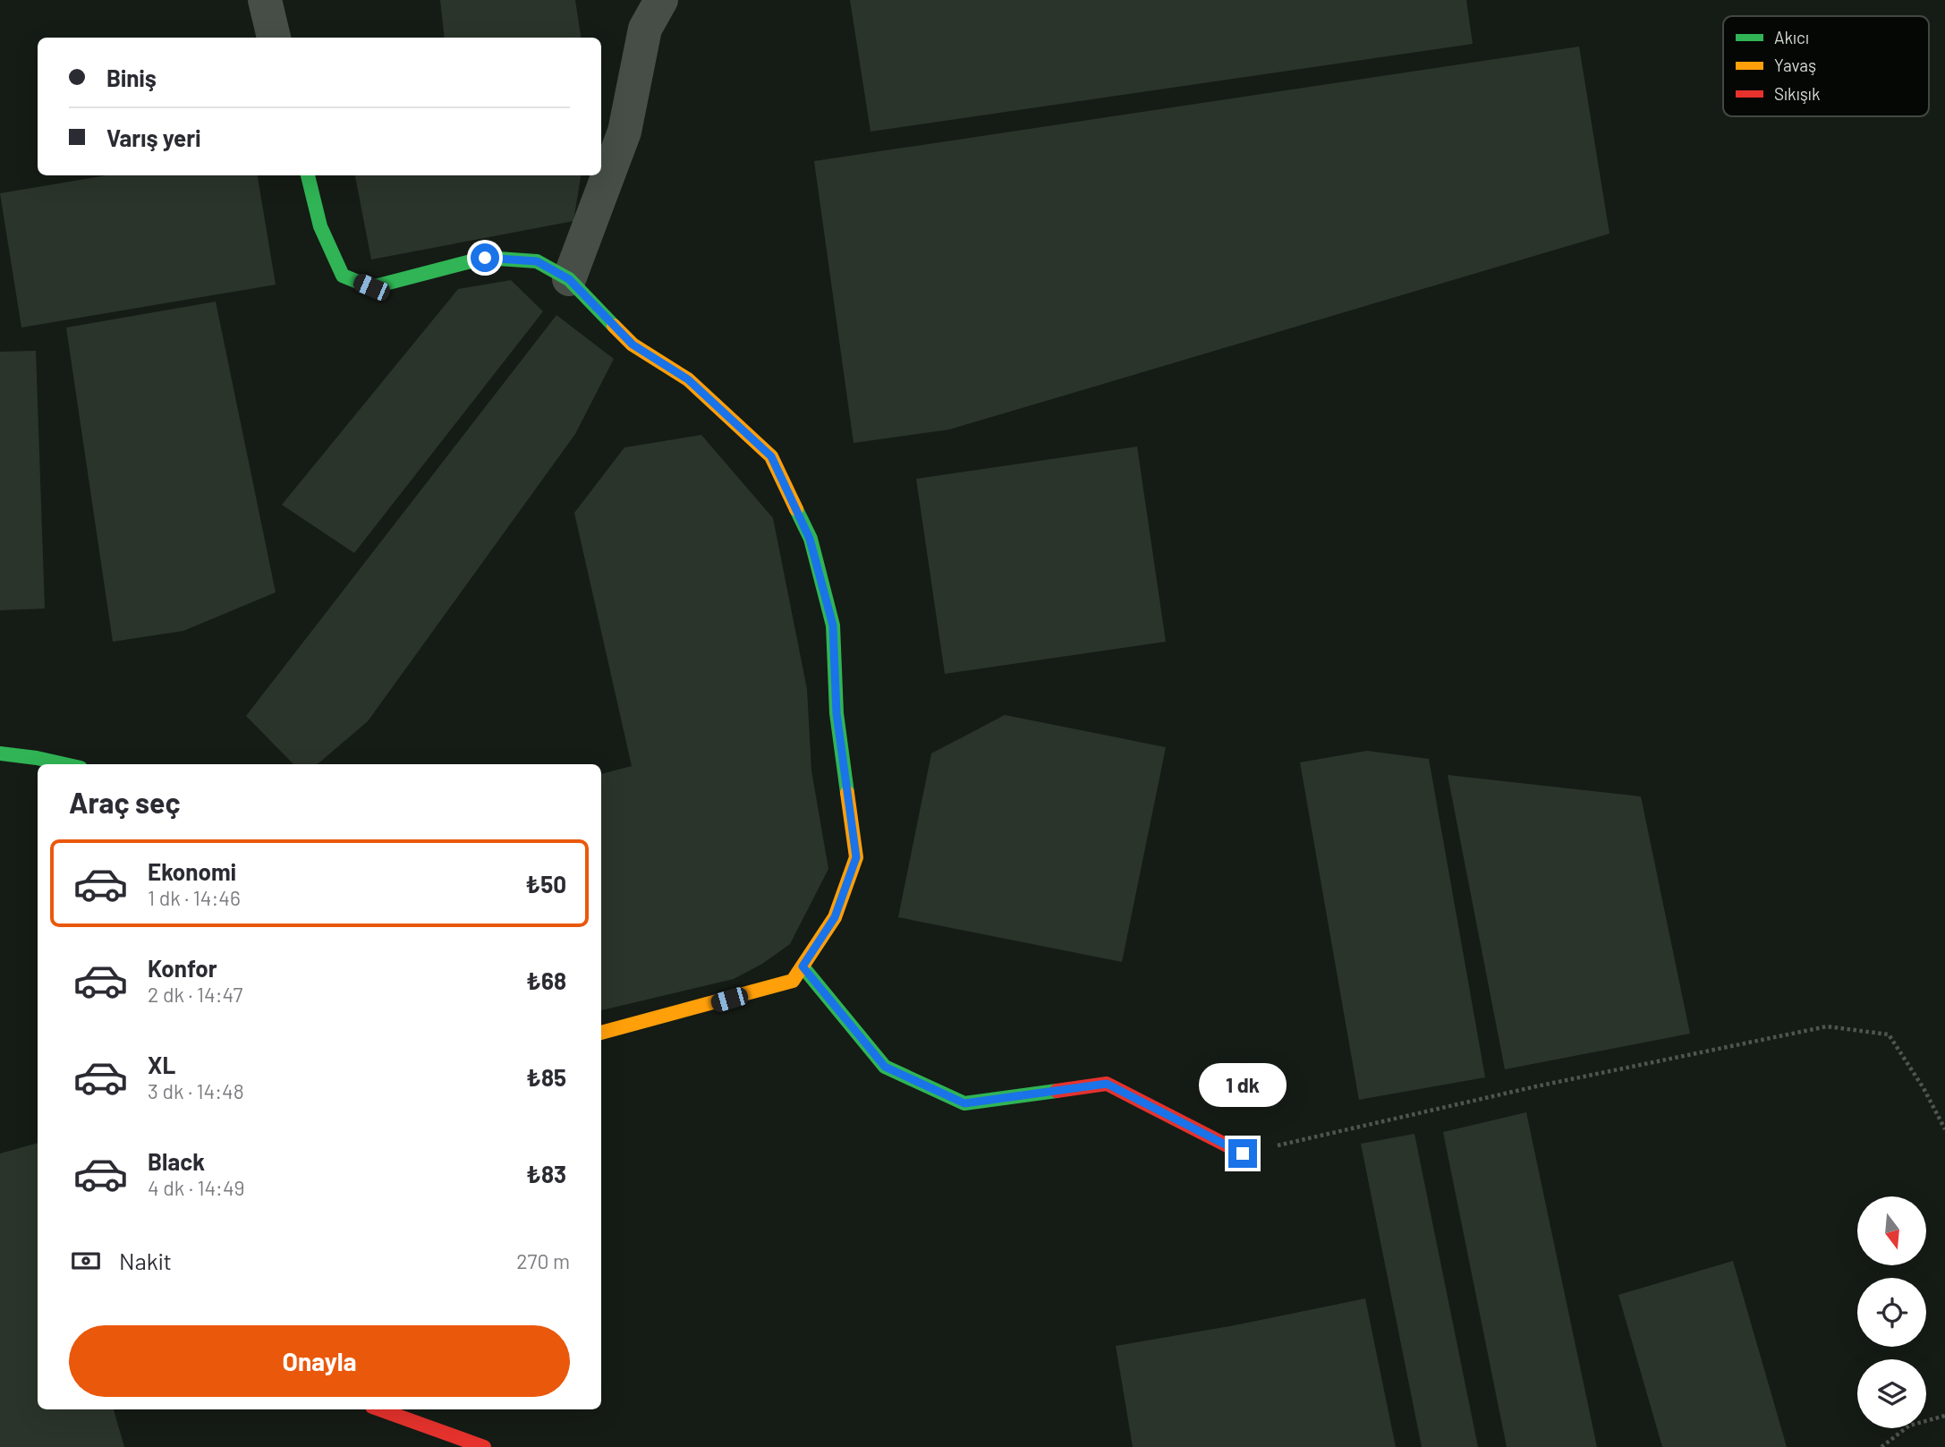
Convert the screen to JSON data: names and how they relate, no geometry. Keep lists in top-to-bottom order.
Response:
{
  "legend": ["Akıcı", "Yavaş", "Sıkışık"],
  "north": "bottom",
  "page": {
    "banner": ["Biniş", "Varış yeri"],
    "heading": "Araç seç",
    "list": [
      {
        "name": "Ekonomi",
        "note": "1 dk · 14:46",
        "value": "₺50"
      },
      {
        "name": "Konfor",
        "note": "2 dk · 14:47",
        "value": "₺68"
      },
      {
        "name": "XL",
        "note": "3 dk · 14:48",
        "value": "₺85"
      },
      {
        "name": "Black",
        "note": "4 dk · 14:49",
        "value": "₺83"
      }
    ],
    "bubble": "1 dk",
    "pay": ["Nakit", "270 m"],
    "buttons": "Onayla"
  }
}
